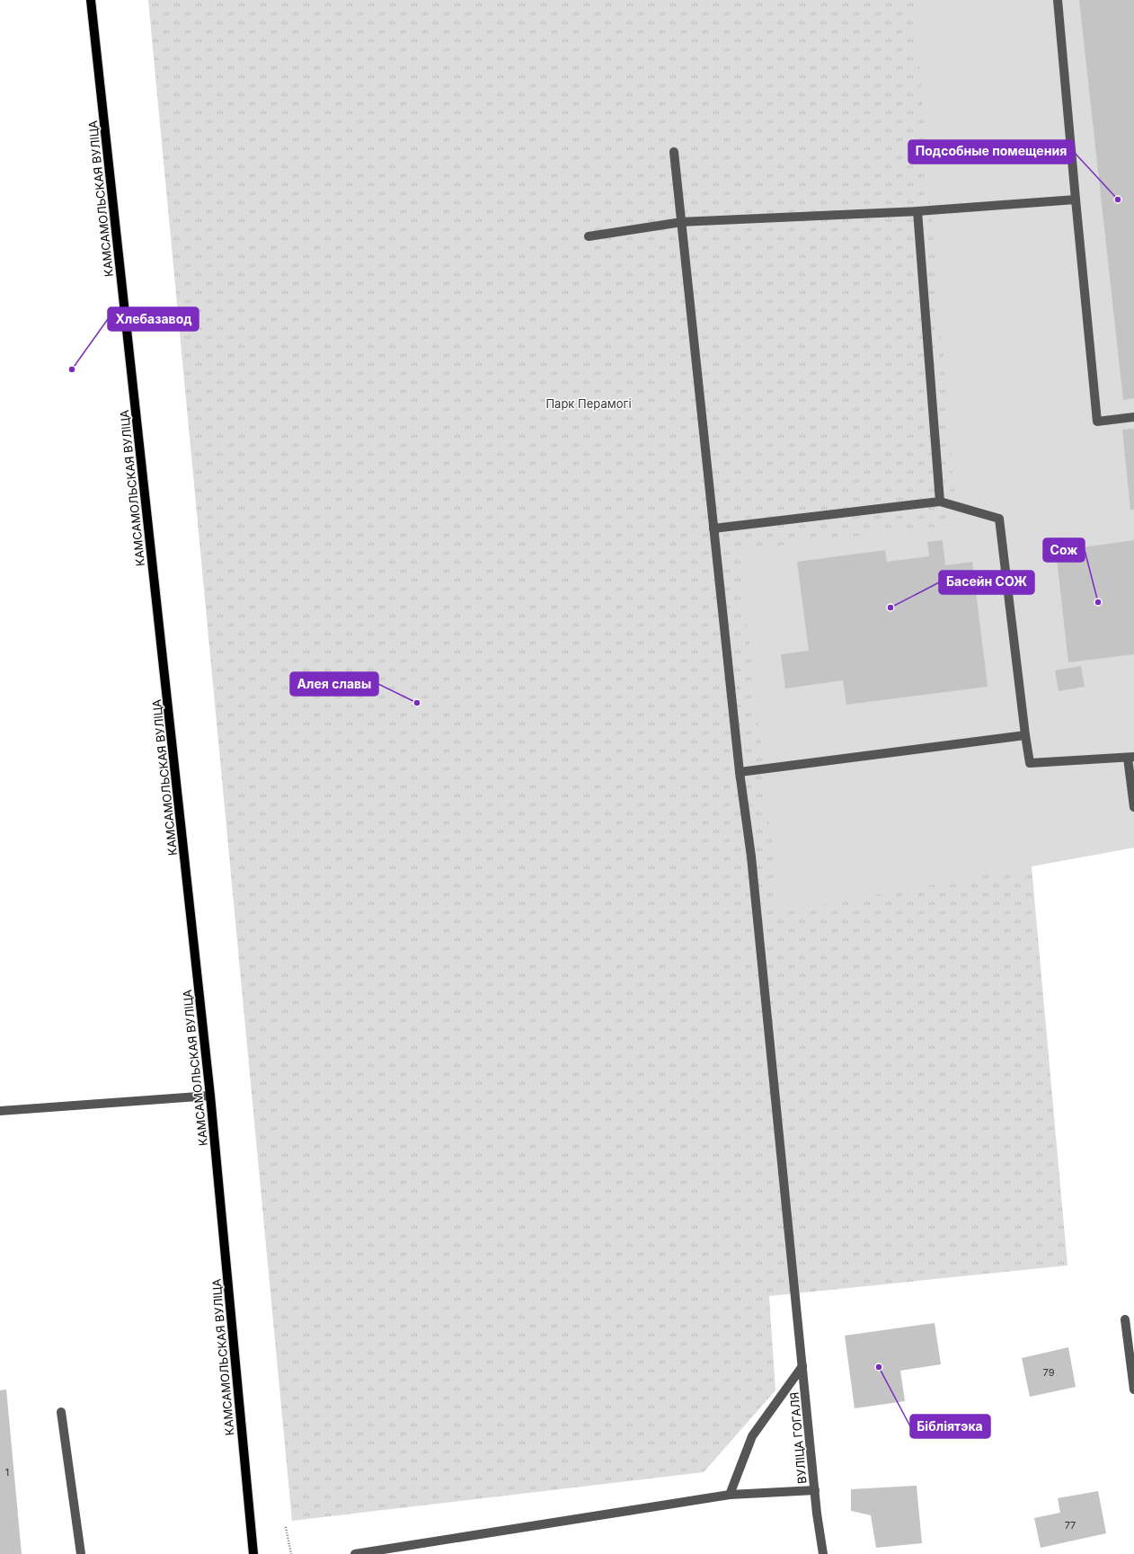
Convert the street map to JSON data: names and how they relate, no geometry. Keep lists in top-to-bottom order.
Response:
{
  "streets": {
    "main road": ["КАМСАМОЛЬСКАЯ ВУЛІЦА"],
    "street": ["ВУЛІЦА ГОГАЛЯ"]
  },
  "parks": ["Парк Перамогі"],
  "places": [
    "Подсобные помещения",
    "Хлебазавод",
    "Сож",
    "Басейн СОЖ",
    "Алея славы",
    "Бібліятэка"
  ],
  "house_numbers": ["79", "1", "77"]
}
